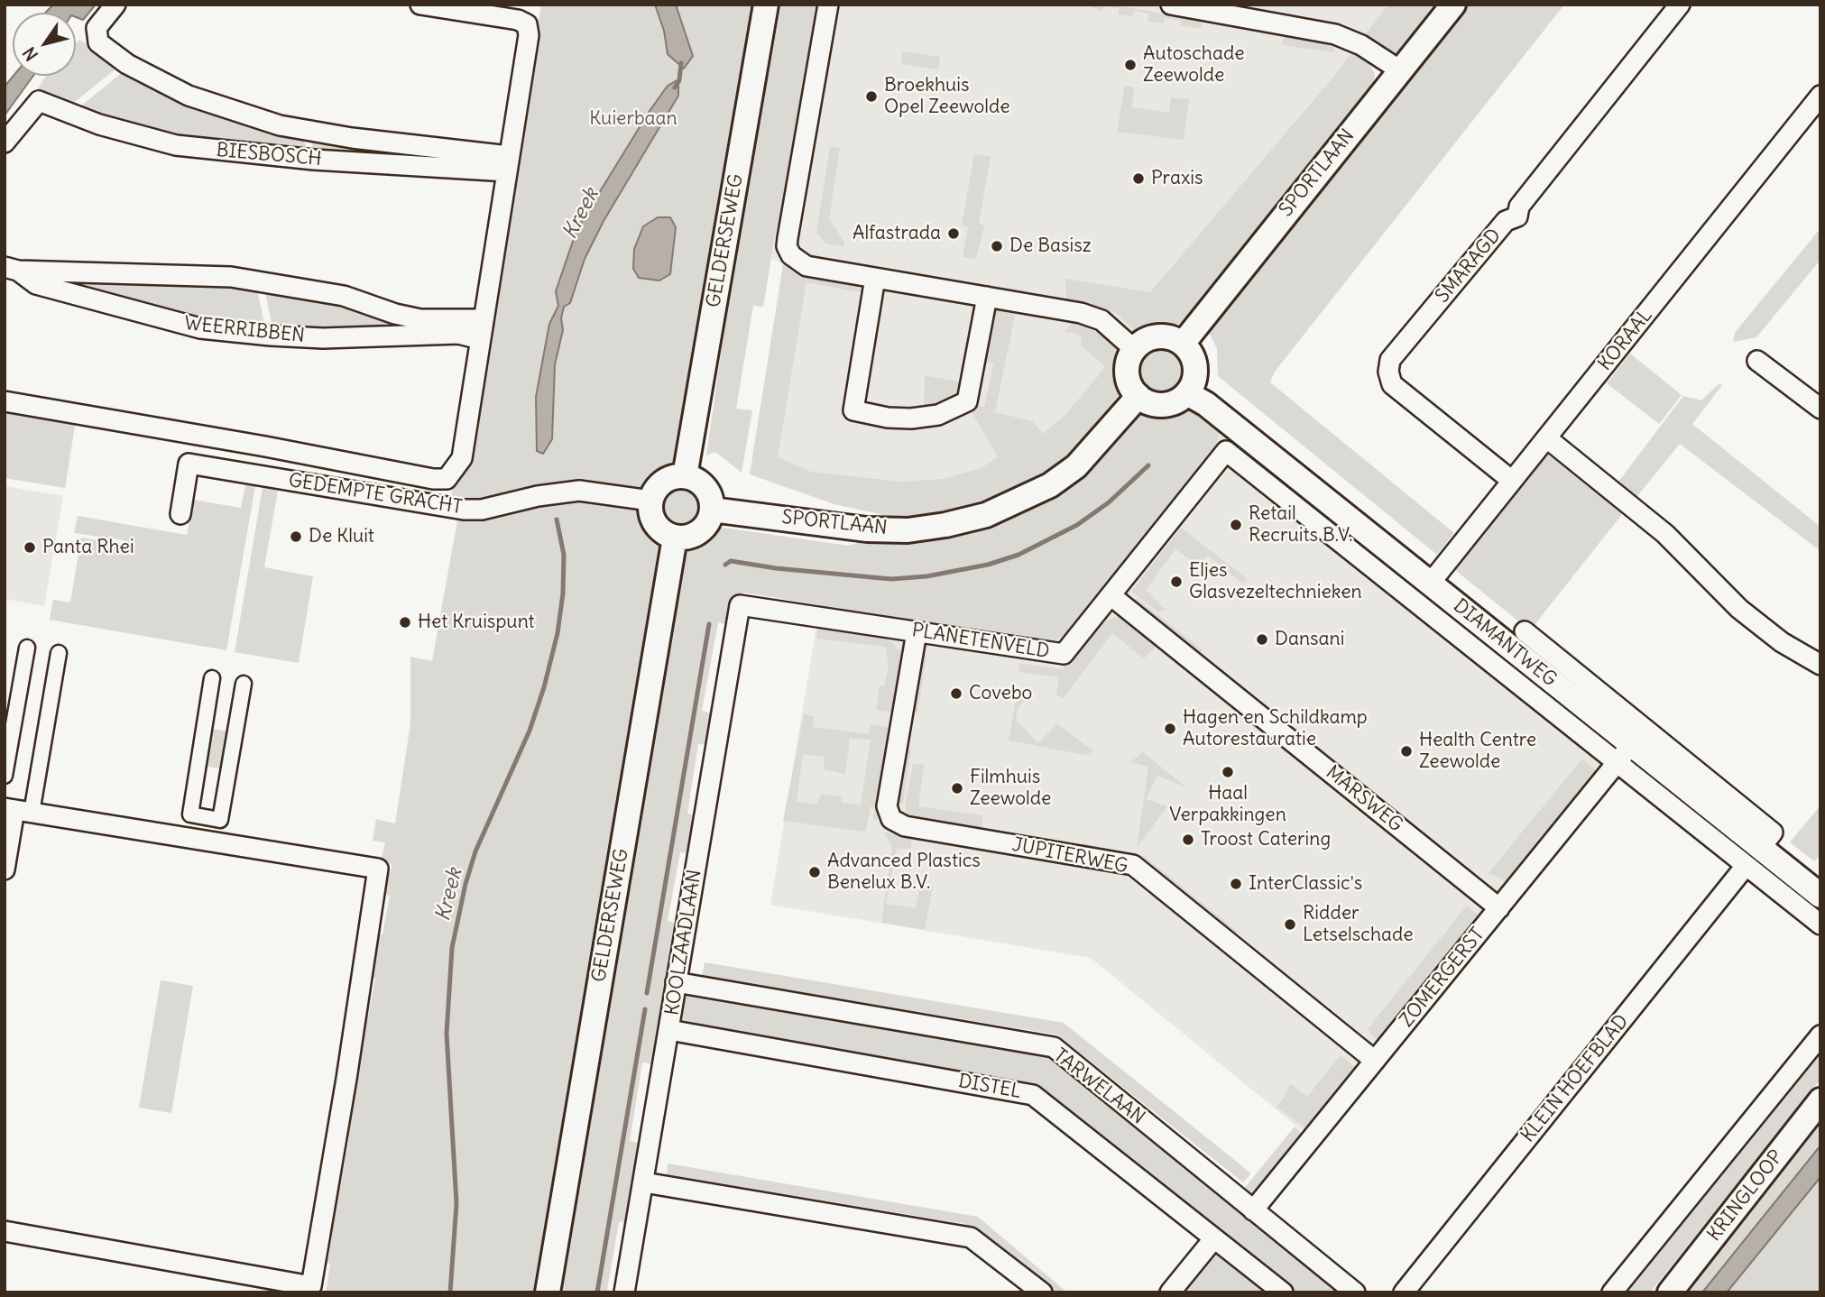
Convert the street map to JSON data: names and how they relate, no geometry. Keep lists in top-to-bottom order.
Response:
{
  "streets": {
    "street": [
      "BIESBOSCH",
      "SPORTLAAN",
      "GELDERSEWEG",
      "SMARAGD",
      "WEERRIBBEN",
      "KORAAL",
      "GEDEMPTE GRACHT",
      "PLANETENVELD",
      "DIAMANTWEG",
      "MARSWEG",
      "JUPITERWEG",
      "KOOLZAADLAAN",
      "ZOMERGERST",
      "KLEIN HOEFBLAD",
      "DISTEL",
      "TARWELAAN",
      "KRINGLOOP"
    ]
  },
  "crossings": [
    ["SPORTLAAN", "GELDERSEWEG"],
    ["SPORTLAAN", "GEDEMPTE GRACHT"],
    ["SPORTLAAN", "DIAMANTWEG"],
    ["GELDERSEWEG", "GEDEMPTE GRACHT"],
    ["SMARAGD", "KORAAL"],
    ["KORAAL", "DIAMANTWEG"],
    ["PLANETENVELD", "DIAMANTWEG"],
    ["PLANETENVELD", "MARSWEG"],
    ["PLANETENVELD", "JUPITERWEG"],
    ["PLANETENVELD", "KOOLZAADLAAN"],
    ["DIAMANTWEG", "ZOMERGERST"],
    ["DIAMANTWEG", "KLEIN HOEFBLAD"],
    ["MARSWEG", "ZOMERGERST"],
    ["JUPITERWEG", "ZOMERGERST"],
    ["KOOLZAADLAAN", "DISTEL"],
    ["KOOLZAADLAAN", "TARWELAAN"],
    ["ZOMERGERST", "TARWELAAN"]
  ],
  "water": ["Kreek"],
  "parks": ["Kuierbaan"],
  "places": [
    "Autoschade Zeewolde",
    "Broekhuis Opel Zeewolde",
    "Praxis",
    "Alfastrada",
    "De Basisz",
    "Retail Recruits B.V.",
    "De Kluit",
    "Panta Rhei",
    "Eljes Glasvezeltechnieken",
    "Het Kruispunt",
    "Dansani",
    "Covebo",
    "Hagen en Schildkamp Autorestauratie",
    "Health Centre Zeewolde",
    "Haal Verpakkingen",
    "Filmhuis Zeewolde",
    "Troost Catering",
    "Advanced Plastics Benelux B.V.",
    "InterClassic's",
    "Ridder Letselschade"
  ],
  "north": "bottom left"
}
